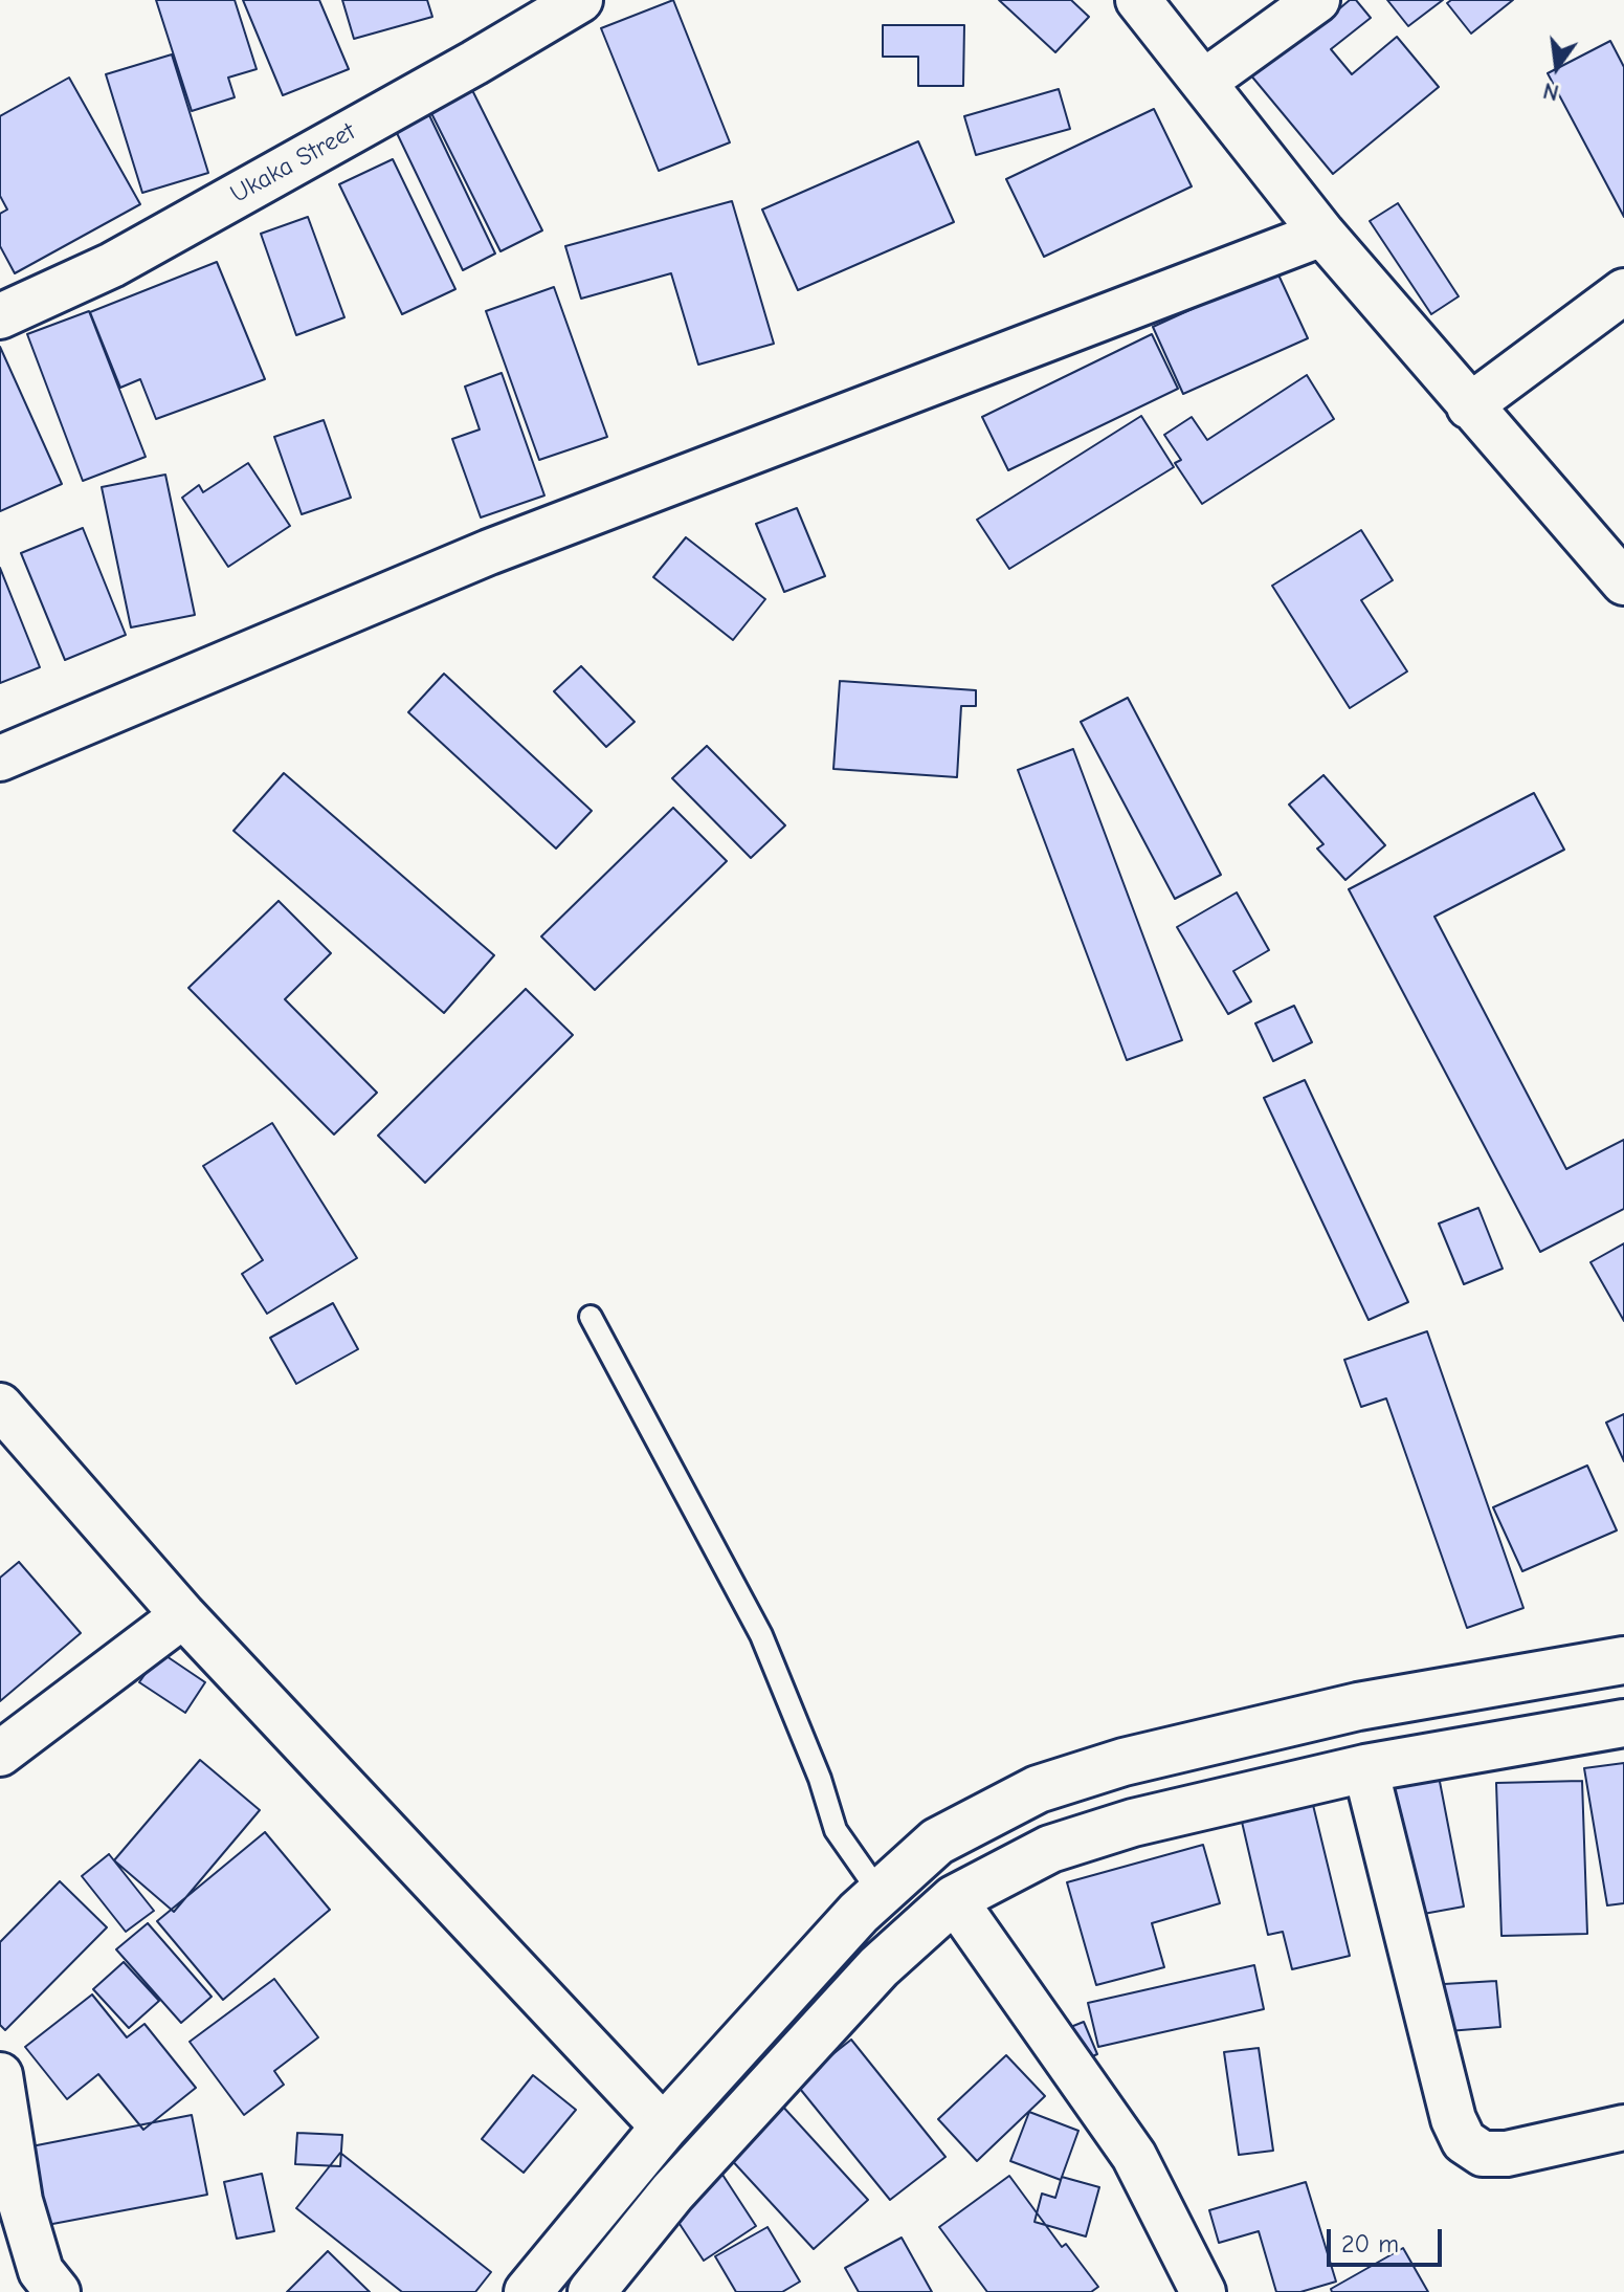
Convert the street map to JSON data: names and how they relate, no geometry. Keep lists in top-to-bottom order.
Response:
{
  "streets": {
    "street": ["Ukaka Street"]
  },
  "scale_bar": "20 m",
  "north": "bottom"
}
